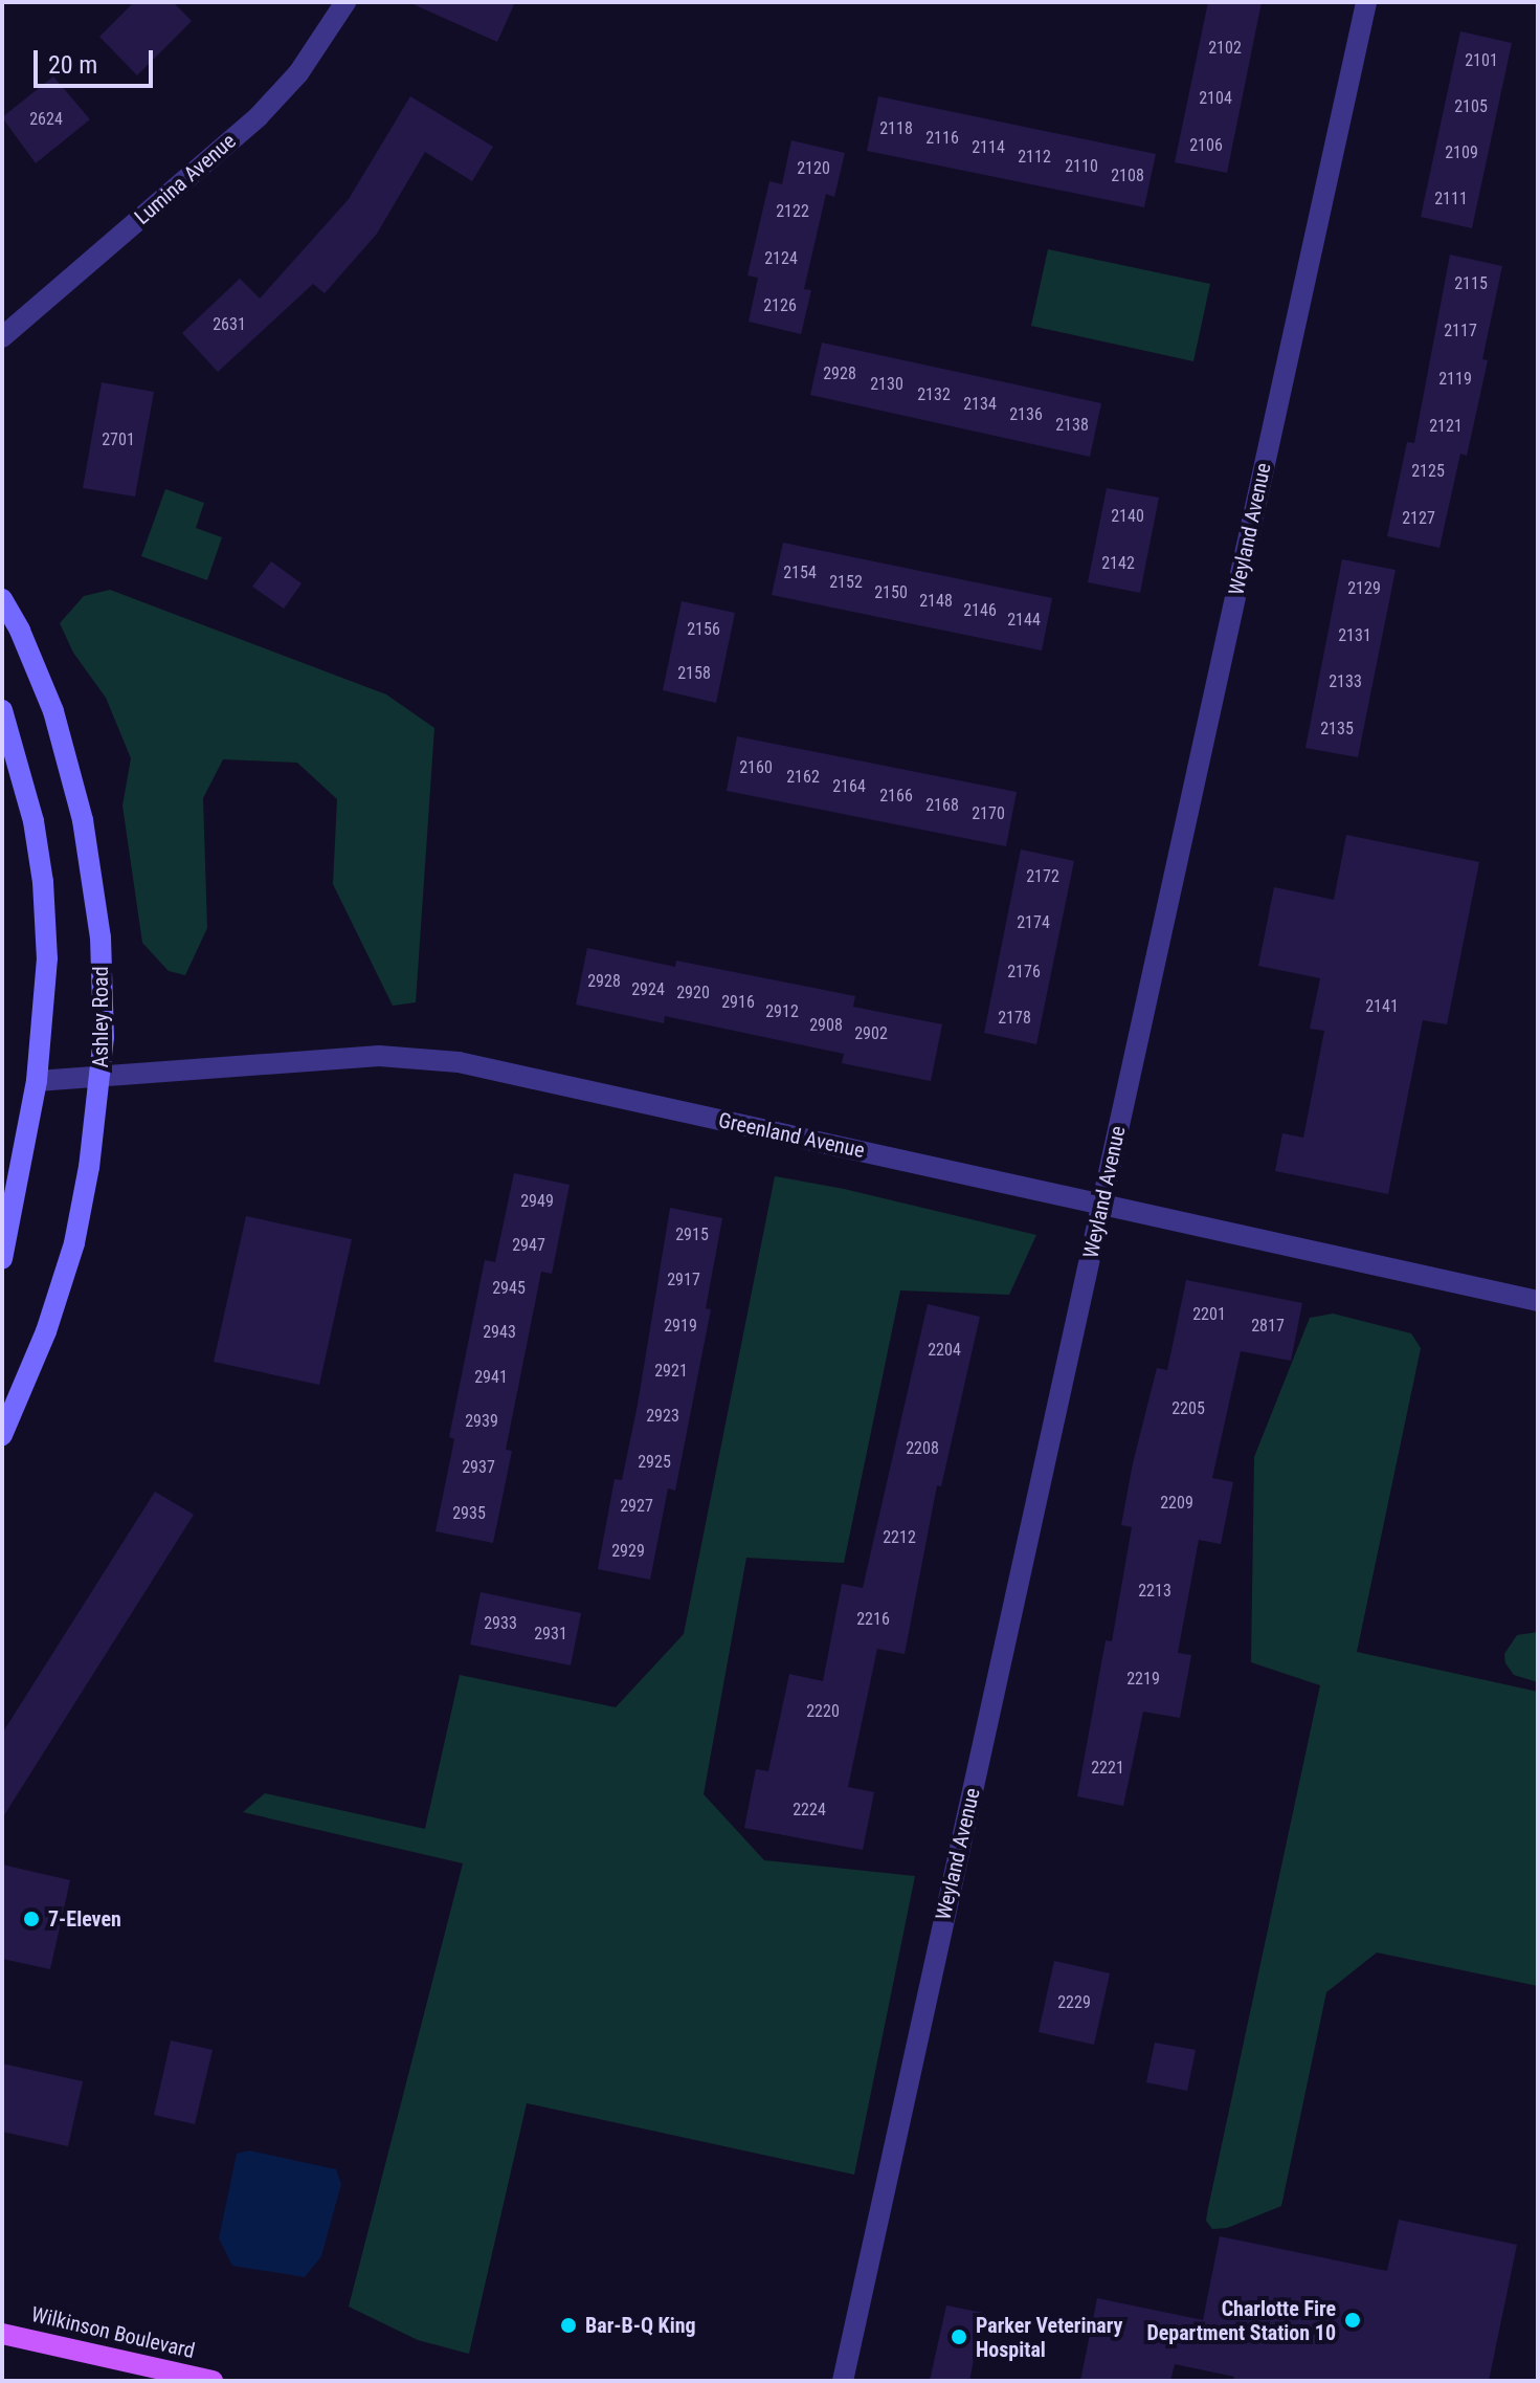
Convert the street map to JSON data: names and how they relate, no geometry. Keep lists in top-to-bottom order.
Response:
{
  "streets": {
    "main road": ["Wilkinson Boulevard"],
    "street": [
      "Lumina Avenue",
      "Weyland Avenue",
      "Ashley Road",
      "Greenland Avenue"
    ]
  },
  "crossings": [
    ["Weyland Avenue", "Greenland Avenue"],
    ["Ashley Road", "Greenland Avenue"]
  ],
  "places": [
    "7-Eleven",
    "Charlotte Fire Department Station 10",
    "Bar-B-Q King",
    "Parker Veterinary Hospital"
  ],
  "house_numbers": [
    "2102",
    "2101",
    "2104",
    "2105",
    "2624",
    "2118",
    "2116",
    "2106",
    "2114",
    "2109",
    "2112",
    "2110",
    "2120",
    "2108",
    "2111",
    "2122",
    "2124",
    "2115",
    "2126",
    "2631",
    "2117",
    "2928",
    "2119",
    "2130",
    "2132",
    "2134",
    "2136",
    "2138",
    "2121",
    "2701",
    "2125",
    "2140",
    "2127",
    "2142",
    "2154",
    "2152",
    "2129",
    "2150",
    "2148",
    "2146",
    "2144",
    "2156",
    "2131",
    "2158",
    "2133",
    "2135",
    "2160",
    "2162",
    "2164",
    "2166",
    "2168",
    "2170",
    "2172",
    "2174",
    "2176",
    "2928",
    "2924",
    "2920",
    "2916",
    "2141",
    "2912",
    "2178",
    "2908",
    "2902",
    "2949",
    "2915",
    "2947",
    "2917",
    "2945",
    "2201",
    "2919",
    "2817",
    "2943",
    "2204",
    "2921",
    "2941",
    "2205",
    "2923",
    "2939",
    "2208",
    "2925",
    "2937",
    "2209",
    "2927",
    "2935",
    "2212",
    "2929",
    "2213",
    "2216",
    "2933",
    "2931",
    "2219",
    "2220",
    "2221",
    "2224",
    "2229"
  ],
  "scale_bar": "20 m"
}
